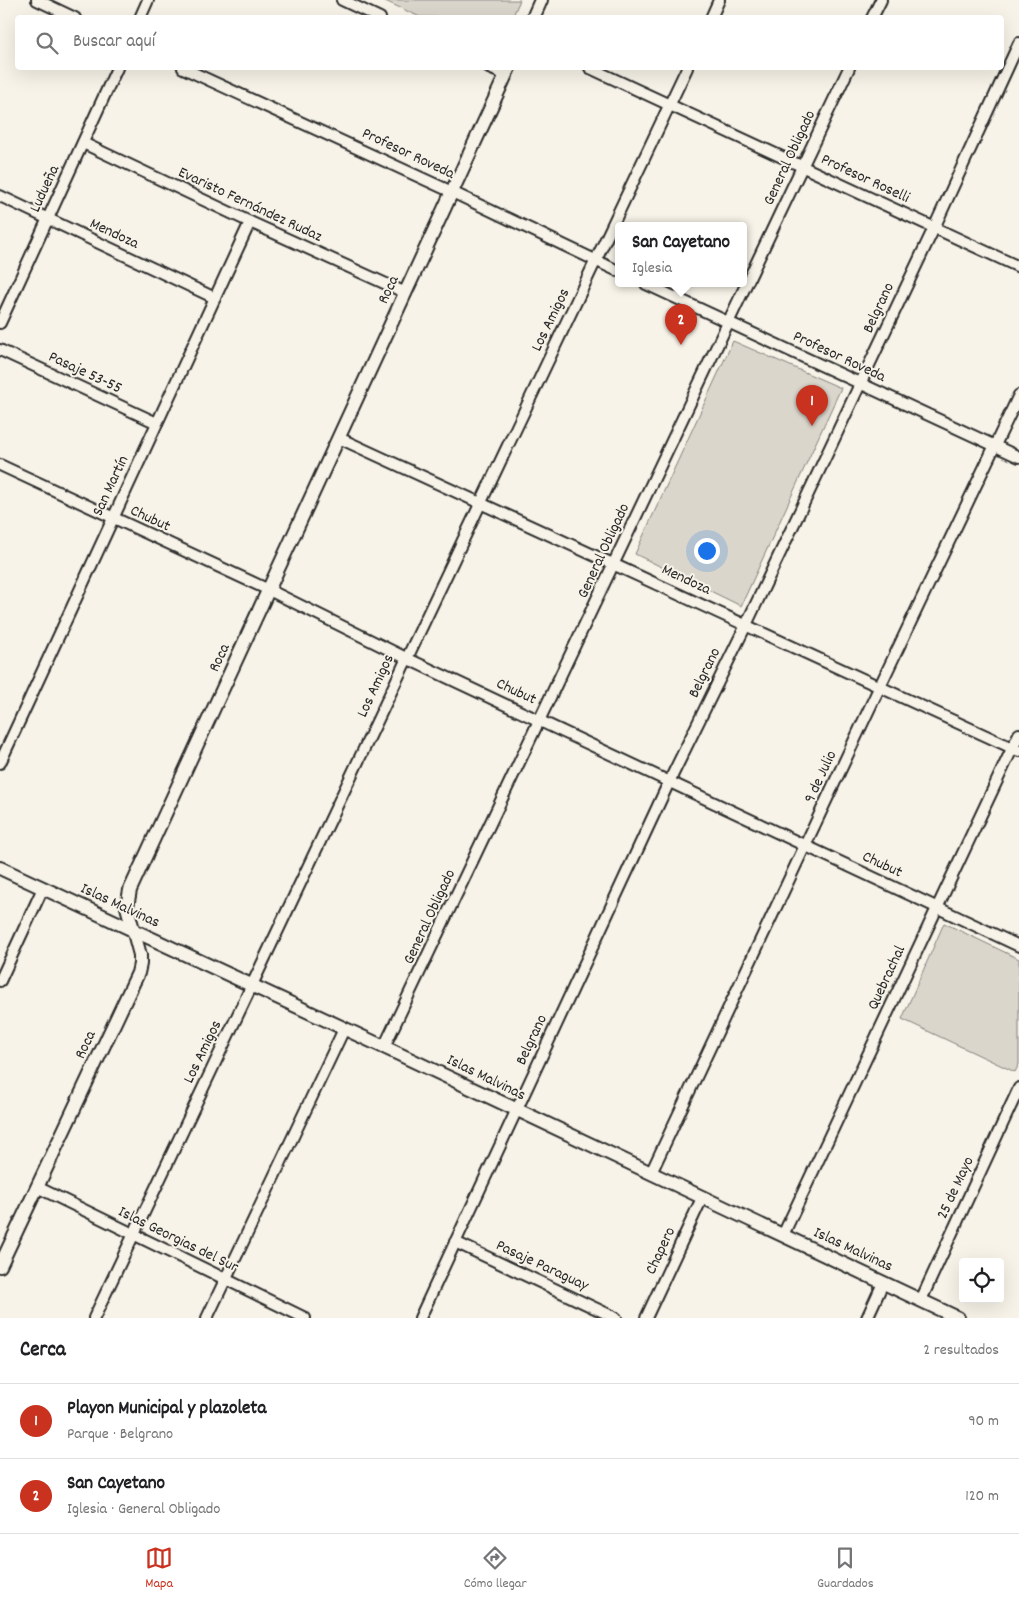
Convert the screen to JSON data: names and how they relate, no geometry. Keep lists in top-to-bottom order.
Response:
{
  "streets": {
    "street": [
      "Profesor Roveda",
      "General Obligado",
      "Profesor Roselli",
      "Ludueña",
      "Evaristo Fernández Rudaz",
      "Mendoza",
      "Roca",
      "Belgrano",
      "Los Amigos",
      "Pasaje 53-55",
      "San Martín",
      "Chubut",
      "9 de Julio",
      "Islas Malvinas",
      "Quebrachal",
      "25 de Mayo",
      "Islas Georgias del Sur",
      "Chapero",
      "Pasaje Paraguay"
    ]
  },
  "crossings": [
    ["Profesor Roveda", "General Obligado"],
    ["Profesor Roveda", "Roca"],
    ["Profesor Roveda", "Belgrano"],
    ["Profesor Roveda", "Los Amigos"],
    ["Profesor Roveda", "9 de Julio"],
    ["General Obligado", "Profesor Roselli"],
    ["General Obligado", "Mendoza"],
    ["General Obligado", "Chubut"],
    ["General Obligado", "Islas Malvinas"],
    ["Profesor Roselli", "Belgrano"],
    ["Profesor Roselli", "Los Amigos"],
    ["Ludueña", "Evaristo Fernández Rudaz"],
    ["Ludueña", "Mendoza"],
    ["Evaristo Fernández Rudaz", "Roca"],
    ["Evaristo Fernández Rudaz", "San Martín"],
    ["Mendoza", "Roca"],
    ["Mendoza", "Belgrano"],
    ["Mendoza", "Los Amigos"],
    ["Mendoza", "San Martín"],
    ["Mendoza", "9 de Julio"],
    ["Mendoza", "Quebrachal"],
    ["Roca", "Chubut"],
    ["Roca", "Islas Malvinas"],
    ["Roca", "Islas Georgias del Sur"],
    ["Belgrano", "Chubut"],
    ["Belgrano", "Islas Malvinas"],
    ["Belgrano", "Pasaje Paraguay"],
    ["Los Amigos", "Chubut"],
    ["Los Amigos", "Islas Malvinas"],
    ["Los Amigos", "Islas Georgias del Sur"],
    ["Pasaje 53-55", "San Martín"],
    ["San Martín", "Chubut"],
    ["Chubut", "9 de Julio"],
    ["Chubut", "Quebrachal"],
    ["9 de Julio", "Islas Malvinas"],
    ["Islas Malvinas", "Quebrachal"],
    ["Islas Malvinas", "25 de Mayo"],
    ["Islas Malvinas", "Chapero"]
  ],
  "page": {
    "search": "Buscar aquí",
    "popup": ["San Cayetano", "Iglesia"],
    "pins": ["2", "1"],
    "heading": ["Cerca", "2 resultados"],
    "list": [
      {
        "mark": "1",
        "name": "Playon Municipal y plazoleta",
        "note": "Parque · Belgrano",
        "value": "90 m"
      },
      {
        "mark": "2",
        "name": "San Cayetano",
        "note": "Iglesia · General Obligado",
        "value": "120 m"
      }
    ],
    "nav": ["Mapa", "Cómo llegar", "Guardados"]
  }
}
